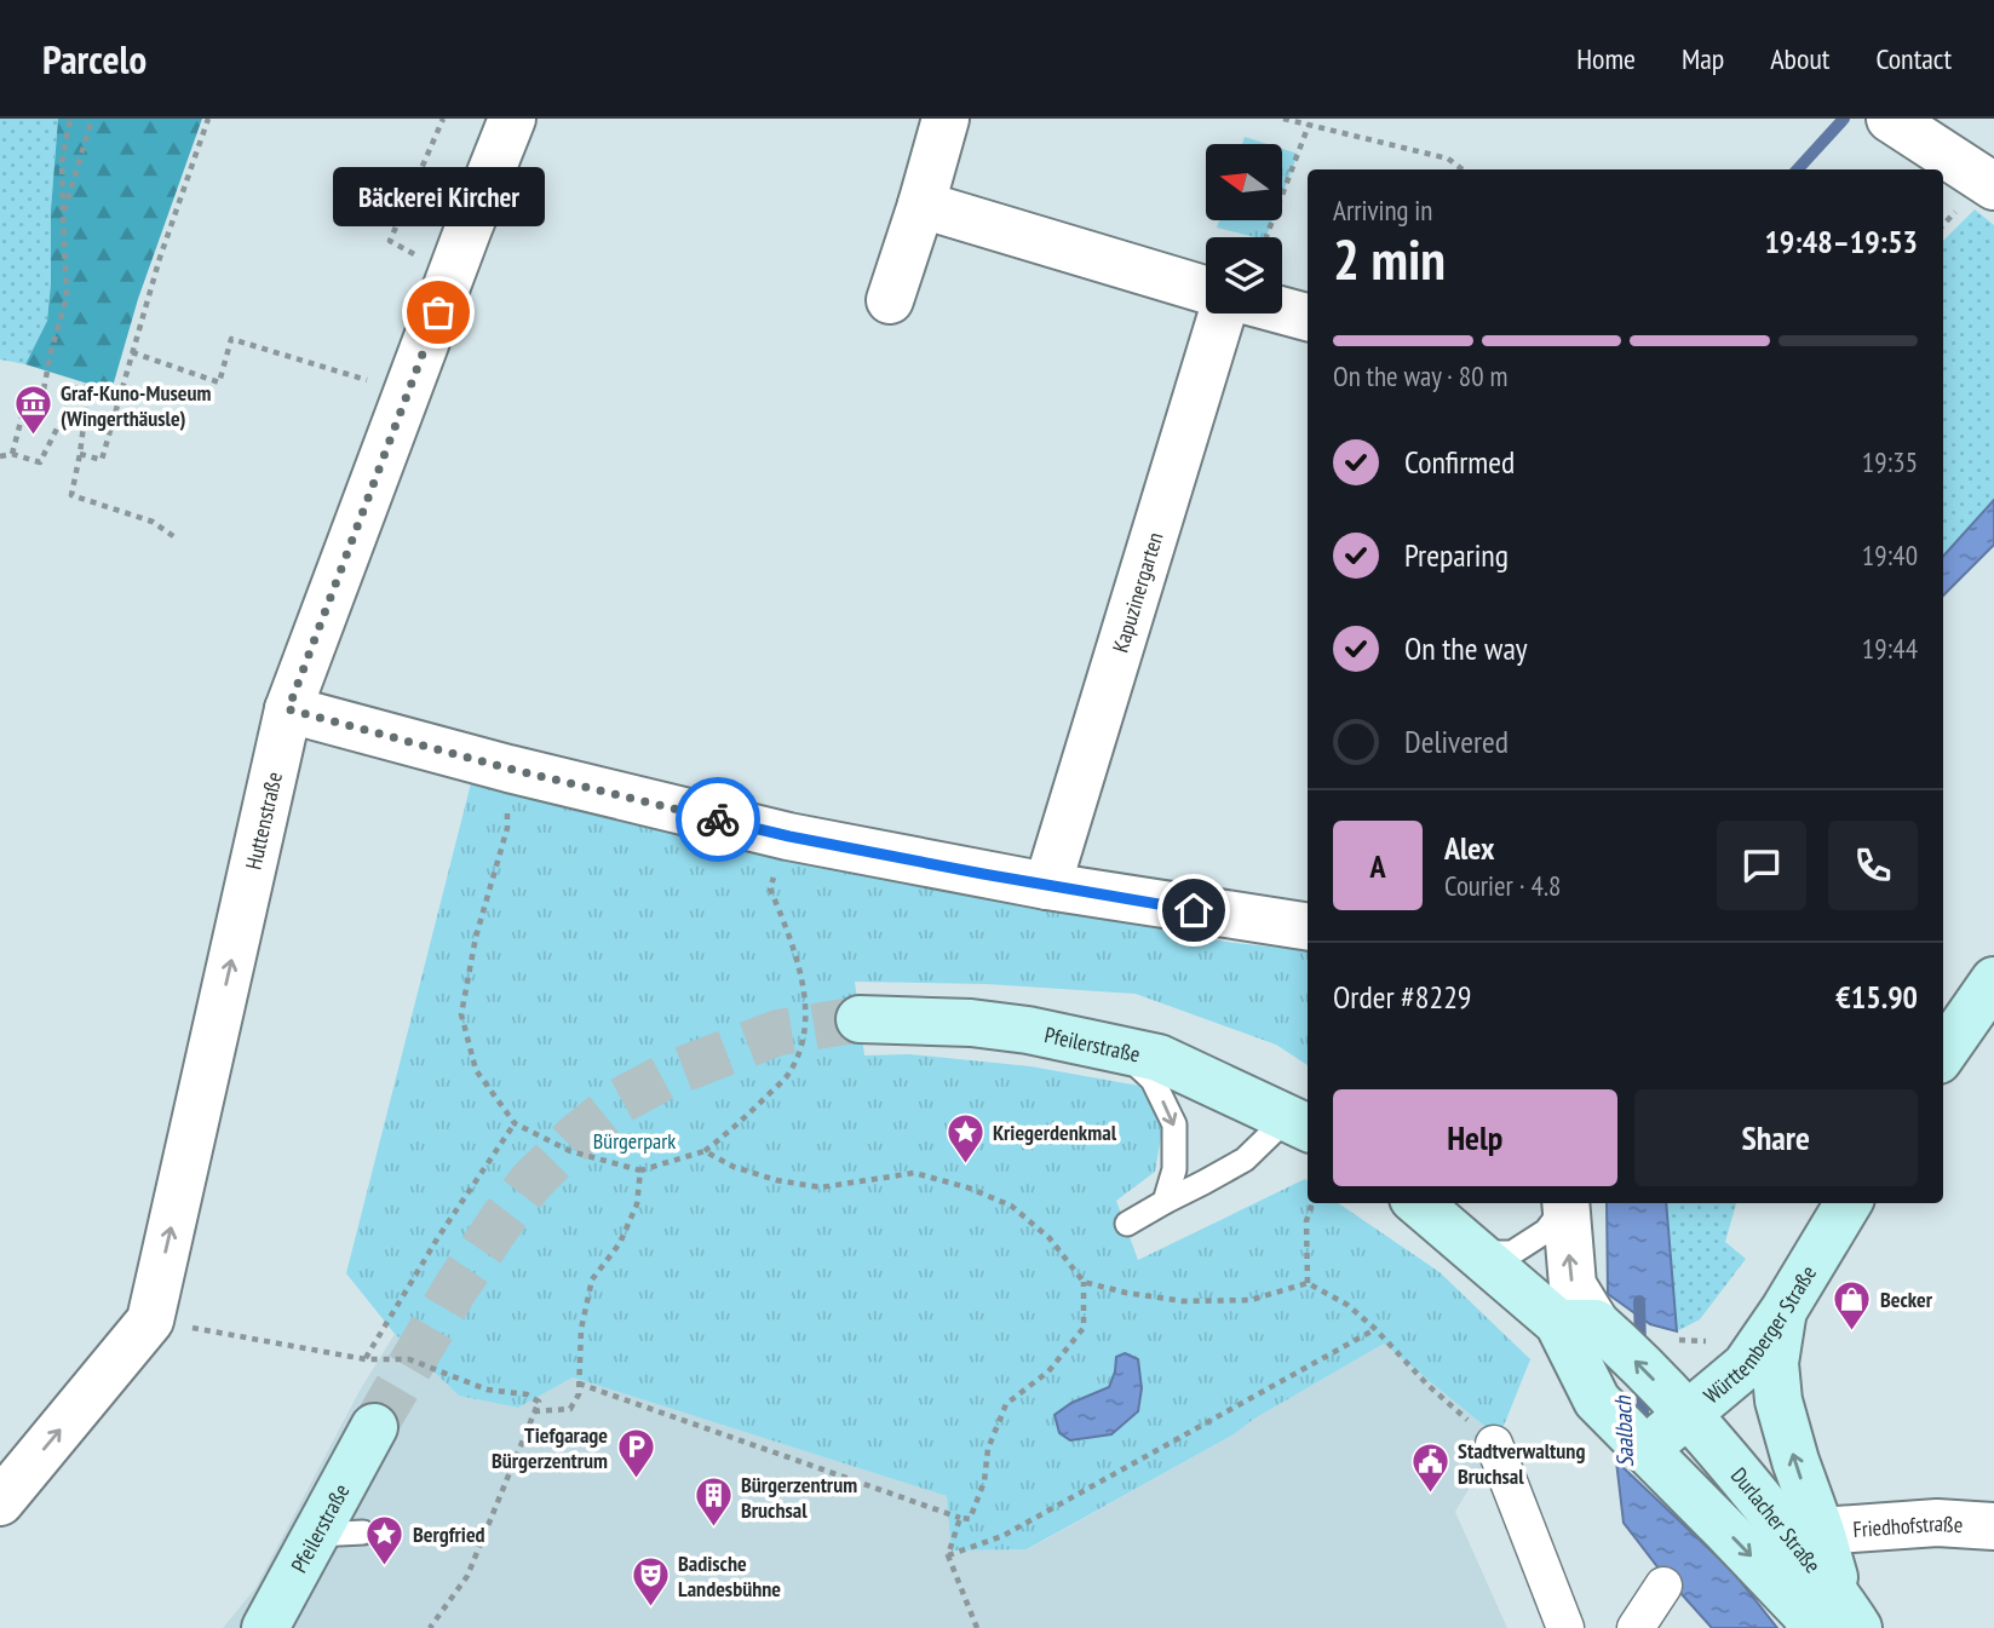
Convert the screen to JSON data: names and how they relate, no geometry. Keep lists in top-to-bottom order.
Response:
{
  "streets": {
    "main road": ["Pfeilerstraße", "Württemberger Straße", "Durlacher Straße"],
    "street": ["Kapuzinergarten", "Huttenstraße", "Friedhofstraße"]
  },
  "crossings": [
    ["Württemberger Straße", "Durlacher Straße"]
  ],
  "one_way": ["Huttenstraße"],
  "water": ["Saalbach"],
  "parks": ["Bürgerpark"],
  "places": {
    "other": ["Bäckerei Kircher"],
    "museum": ["Graf-Kuno-Museum (Wingerthäusle)"],
    "place": ["Kriegerdenkmal", "Bergfried"],
    "shop": ["Becker"],
    "parking": ["Tiefgarage Bürgerzentrum"],
    "public building": ["Stadtverwaltung Bruchsal"],
    "building": ["Bürgerzentrum Bruchsal"],
    "theatre": ["Badische Landesbühne"]
  },
  "north": "left",
  "page": {
    "header": "Parcelo",
    "nav": [
      "Home",
      "Map",
      "About",
      "Contact"
    ],
    "bubble": "Bäckerei Kircher",
    "heading": ["2 min", "Arriving in", "19:48–19:53"],
    "panel": [
      "Alex",
      "Courier · 4.8",
      "Order #8229",
      "€15.90"
    ],
    "bar": "On the way · 80 m",
    "list": [
      ["Confirmed", "19:35"],
      ["Preparing", "19:40"],
      ["On the way", "19:44"],
      "Delivered"
    ],
    "round": "A",
    "buttons": ["Help", "Share"]
  }
}
